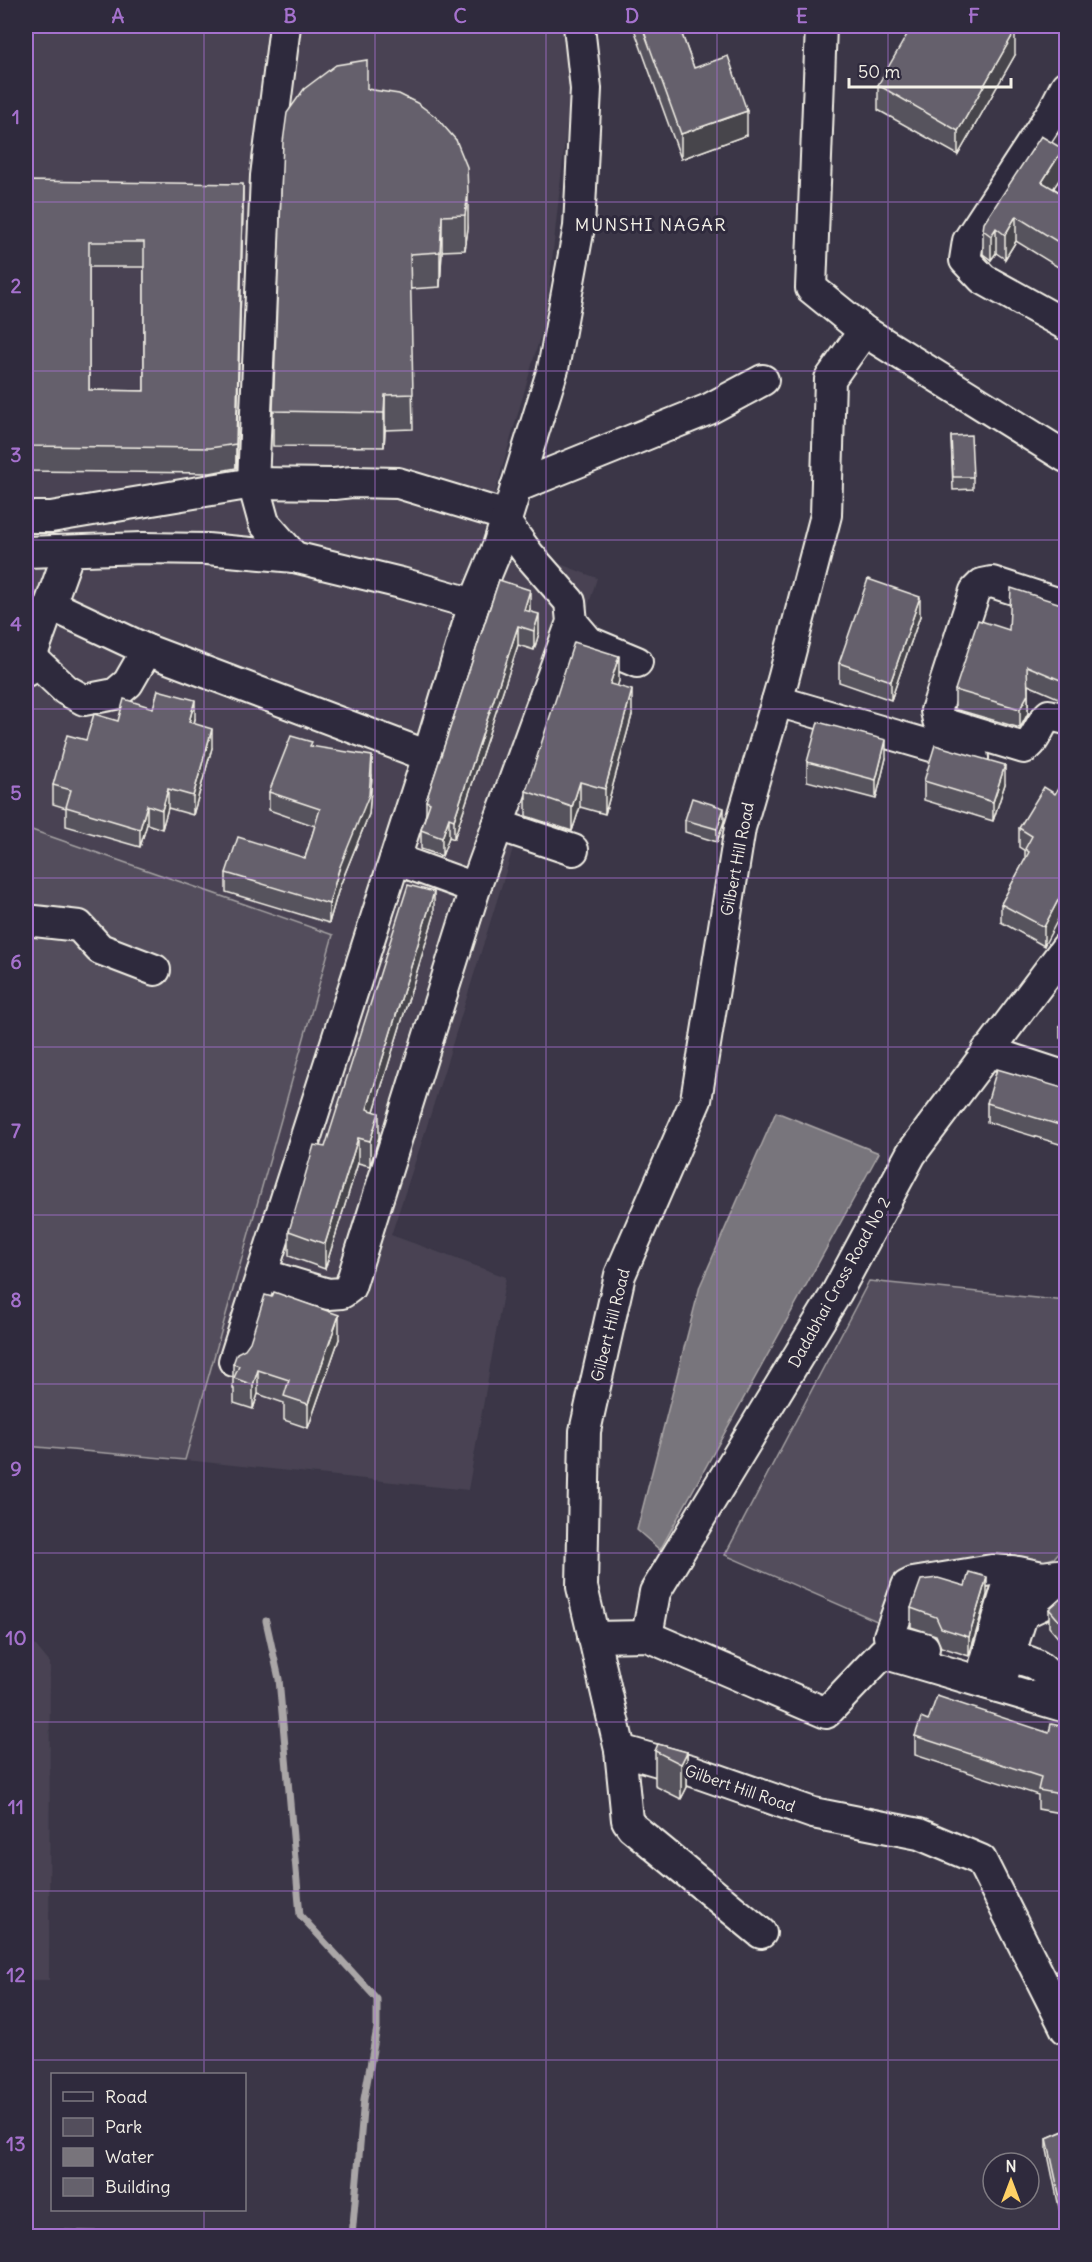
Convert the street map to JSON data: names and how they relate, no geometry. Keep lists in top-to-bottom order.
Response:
{
  "streets": {
    "street": ["Gilbert Hill Road", "Dadabhai Cross Road No 2"]
  },
  "districts": ["MUNSHI NAGAR"],
  "legend": [
    "Road",
    "Park",
    "Water",
    "Building"
  ],
  "scale_bar": "50 m",
  "north": "top",
  "grid": {
    "columns": [
      "A",
      "B",
      "C",
      "D",
      "E",
      "F"
    ],
    "rows": [
      "1",
      "2",
      "3",
      "4",
      "5",
      "6",
      "7",
      "8",
      "9",
      "10",
      "11",
      "12",
      "13"
    ]
  }
}
